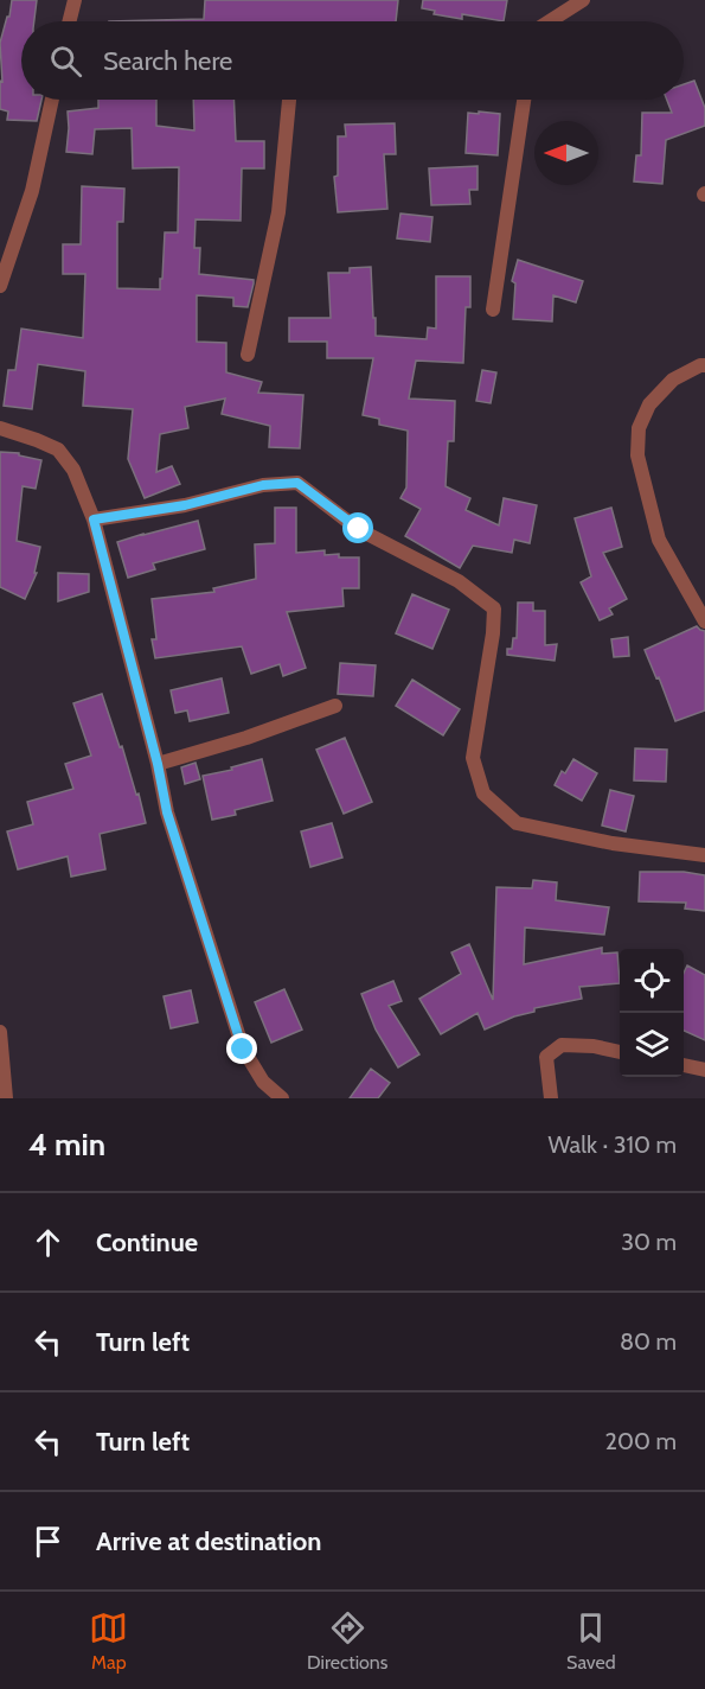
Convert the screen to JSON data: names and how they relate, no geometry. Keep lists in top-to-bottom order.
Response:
{
  "north": "left",
  "page": {
    "search": "Search here",
    "heading": ["4 min", "Walk · 310 m"],
    "list": [
      ["Continue", "30 m"],
      ["Turn left", "80 m"],
      ["Turn left", "200 m"],
      "Arrive at destination"
    ],
    "nav": ["Map", "Directions", "Saved"]
  }
}
